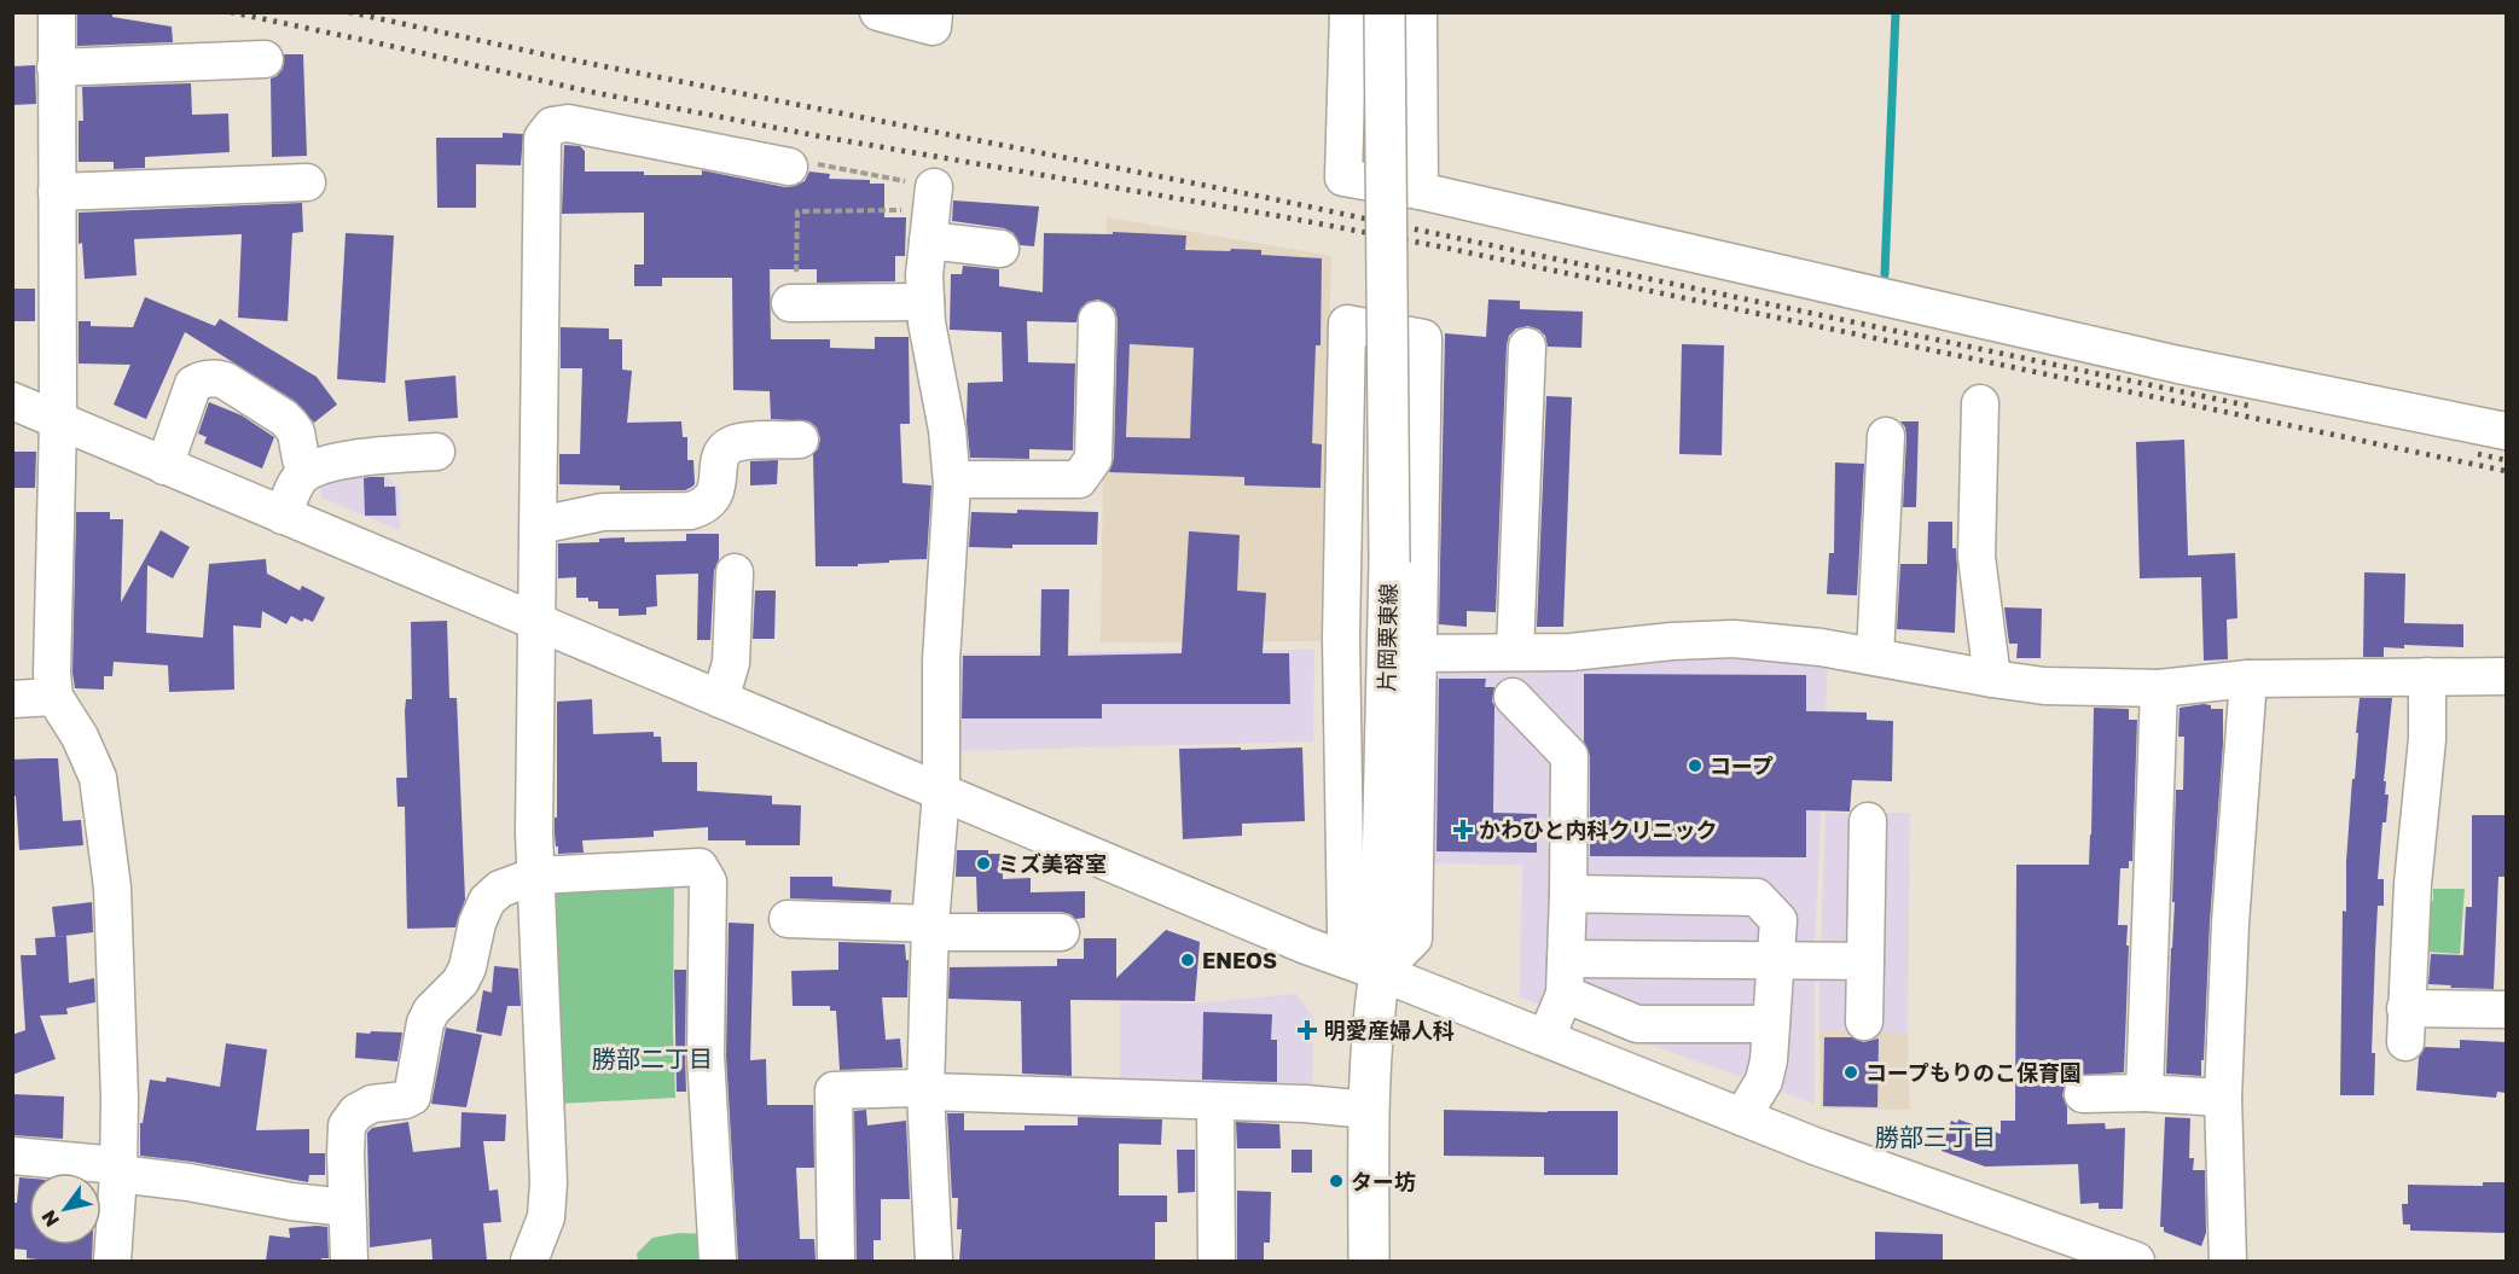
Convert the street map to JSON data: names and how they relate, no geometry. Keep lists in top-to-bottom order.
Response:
{
  "streets": {
    "main road": ["片岡栗東線"]
  },
  "districts": ["勝部二丁目", "勝部三丁目"],
  "places": {
    "other": [
      "コープ",
      "ミズ美容室",
      "ENEOS",
      "コープもりのこ保育園",
      "ター坊"
    ],
    "health": ["かわひと内科クリニック", "明愛産婦人科"]
  },
  "north": "bottom left"
}
